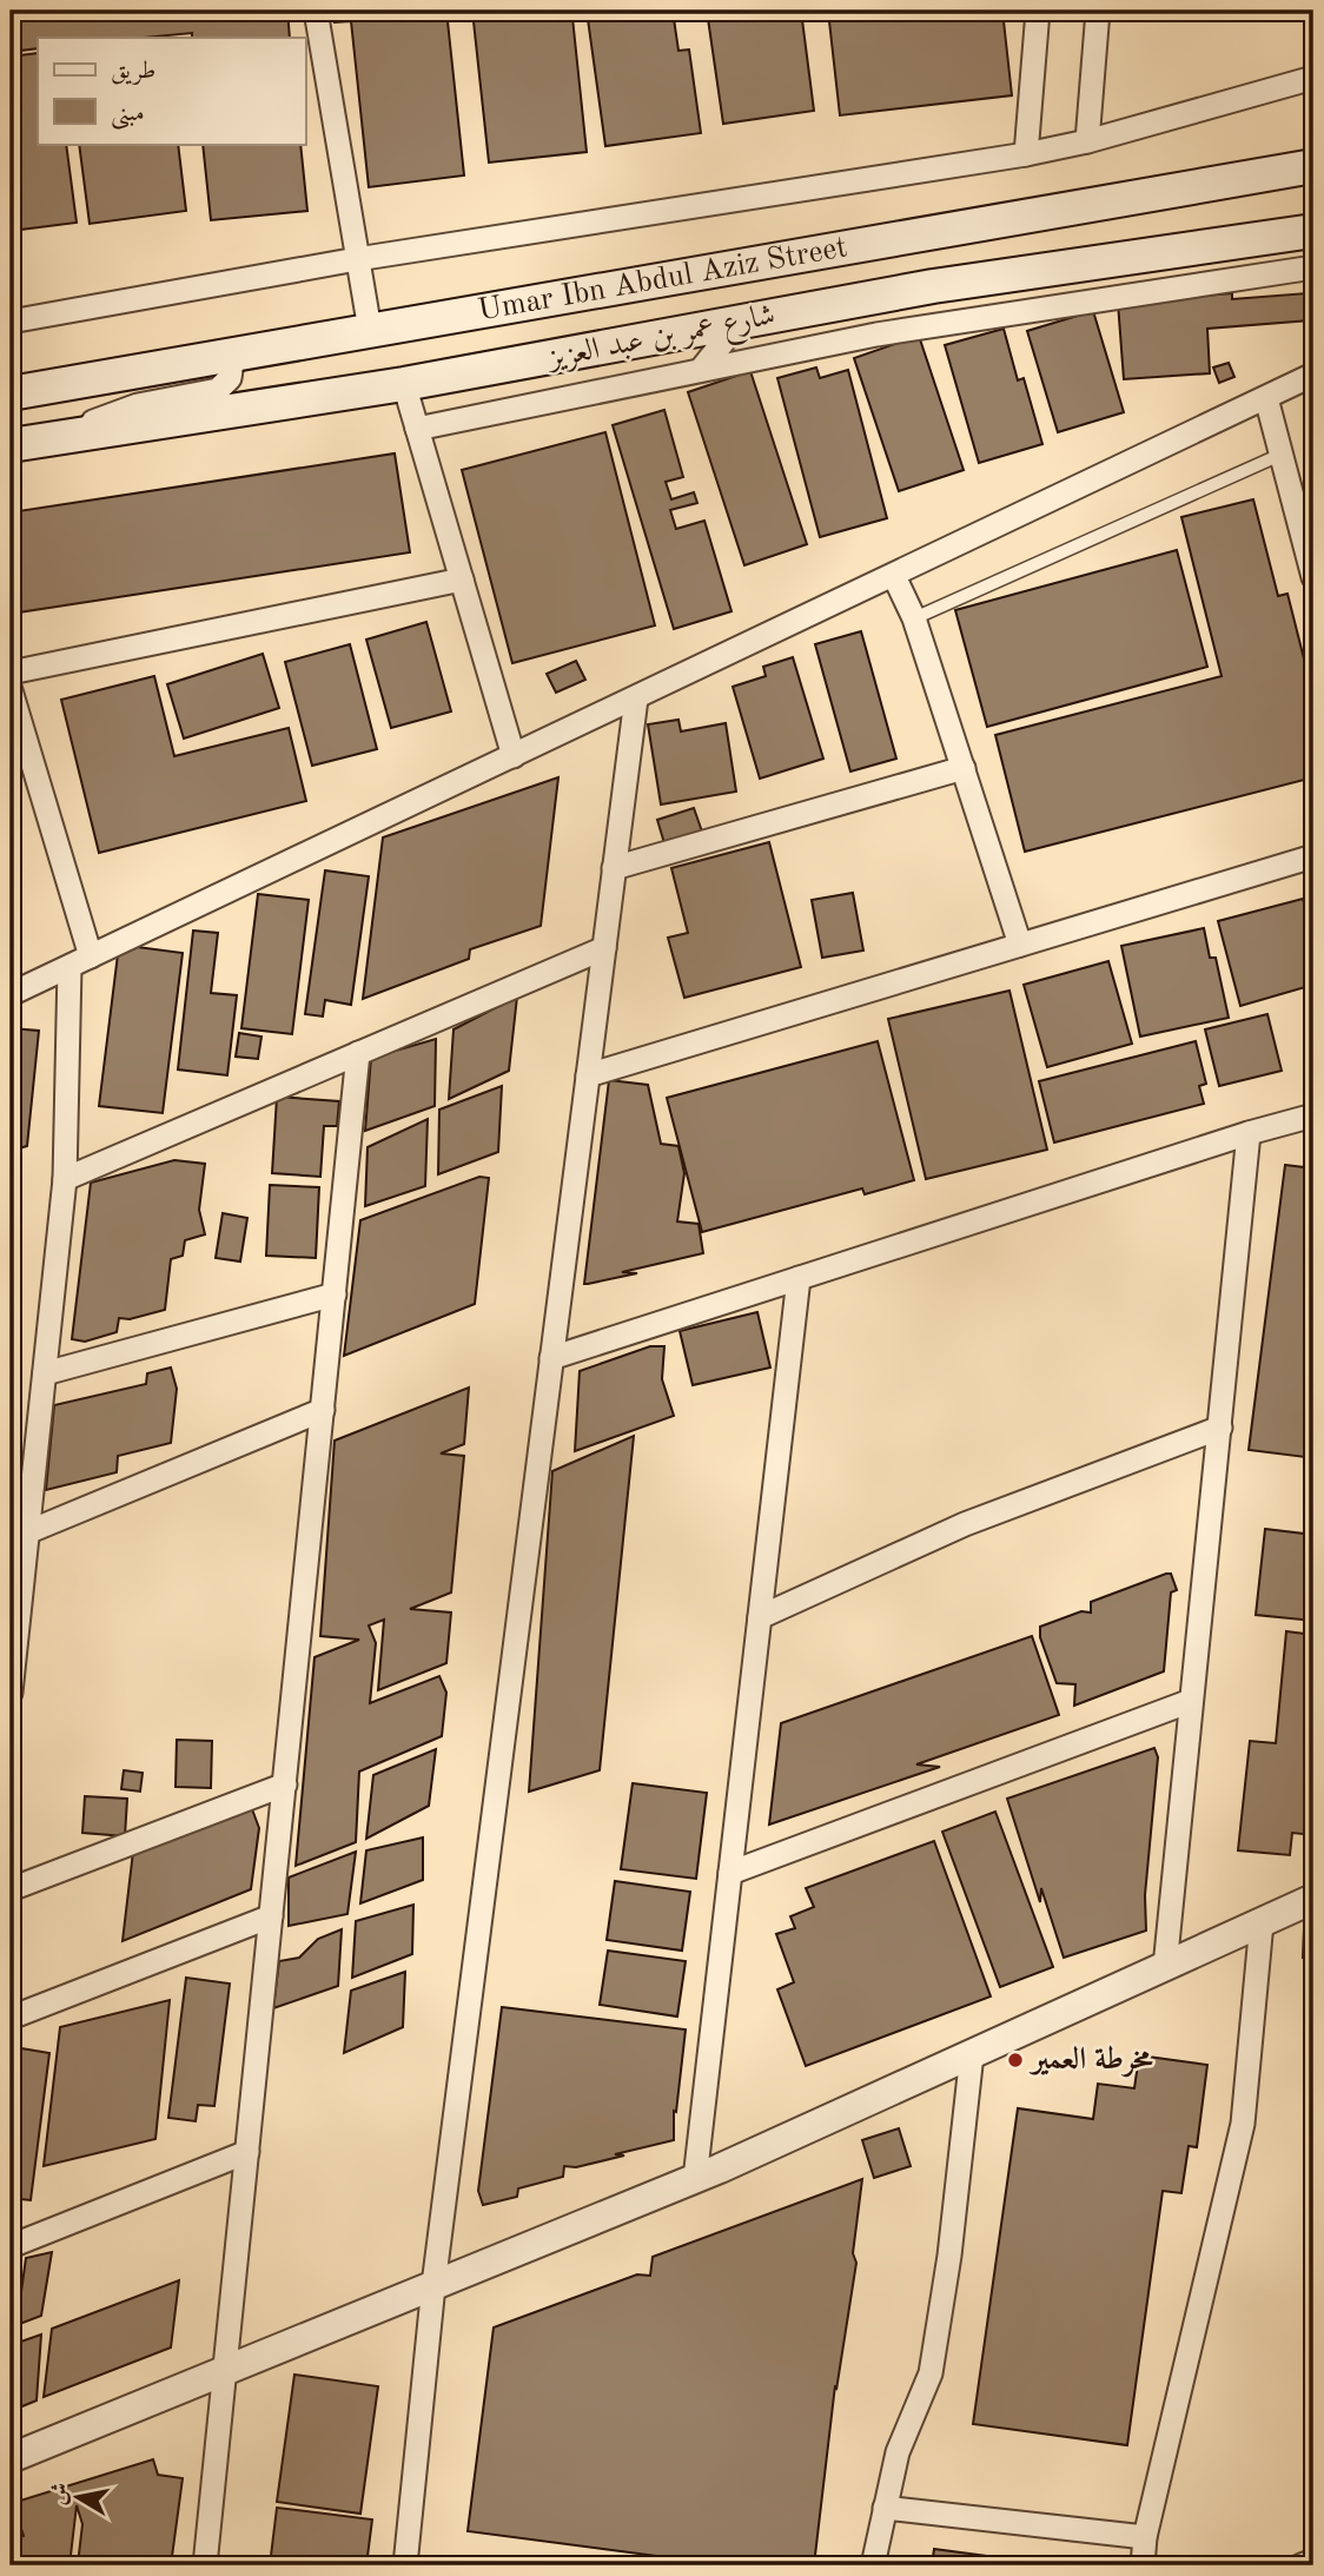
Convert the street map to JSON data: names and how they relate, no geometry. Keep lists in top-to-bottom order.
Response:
{
  "streets": {
    "main road": ["Umar Ibn Abdul Aziz Street", "شارع عمر بن عبد العزيز"]
  },
  "places": ["مخرطة العمير"],
  "legend": ["طريق", "مبنى"],
  "north": "left"
}
